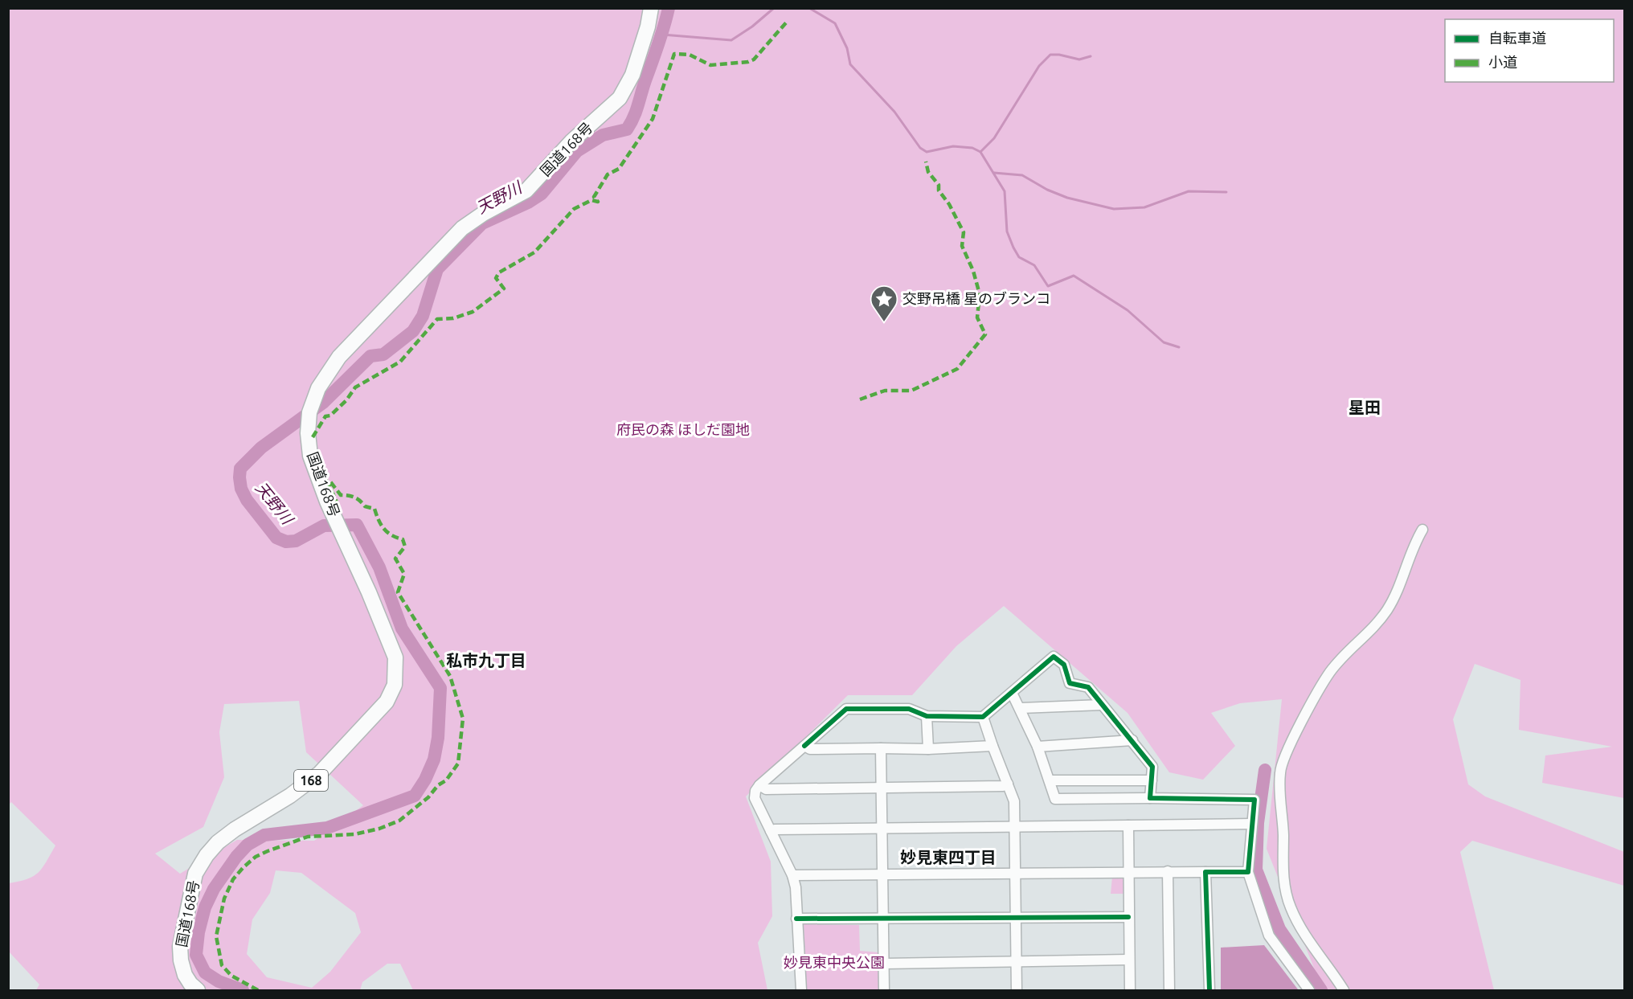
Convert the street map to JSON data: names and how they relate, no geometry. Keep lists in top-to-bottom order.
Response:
{
  "streets": {
    "highway": ["国道168号", "168"]
  },
  "districts": ["星田", "私市九丁目", "妙見東四丁目"],
  "water": ["天野川"],
  "parks": ["府民の森 ほしだ園地", "妙見東中央公園"],
  "places": {
    "place": ["交野吊橋 星のブランコ"]
  },
  "legend": ["自転車道", "小道"]
}
